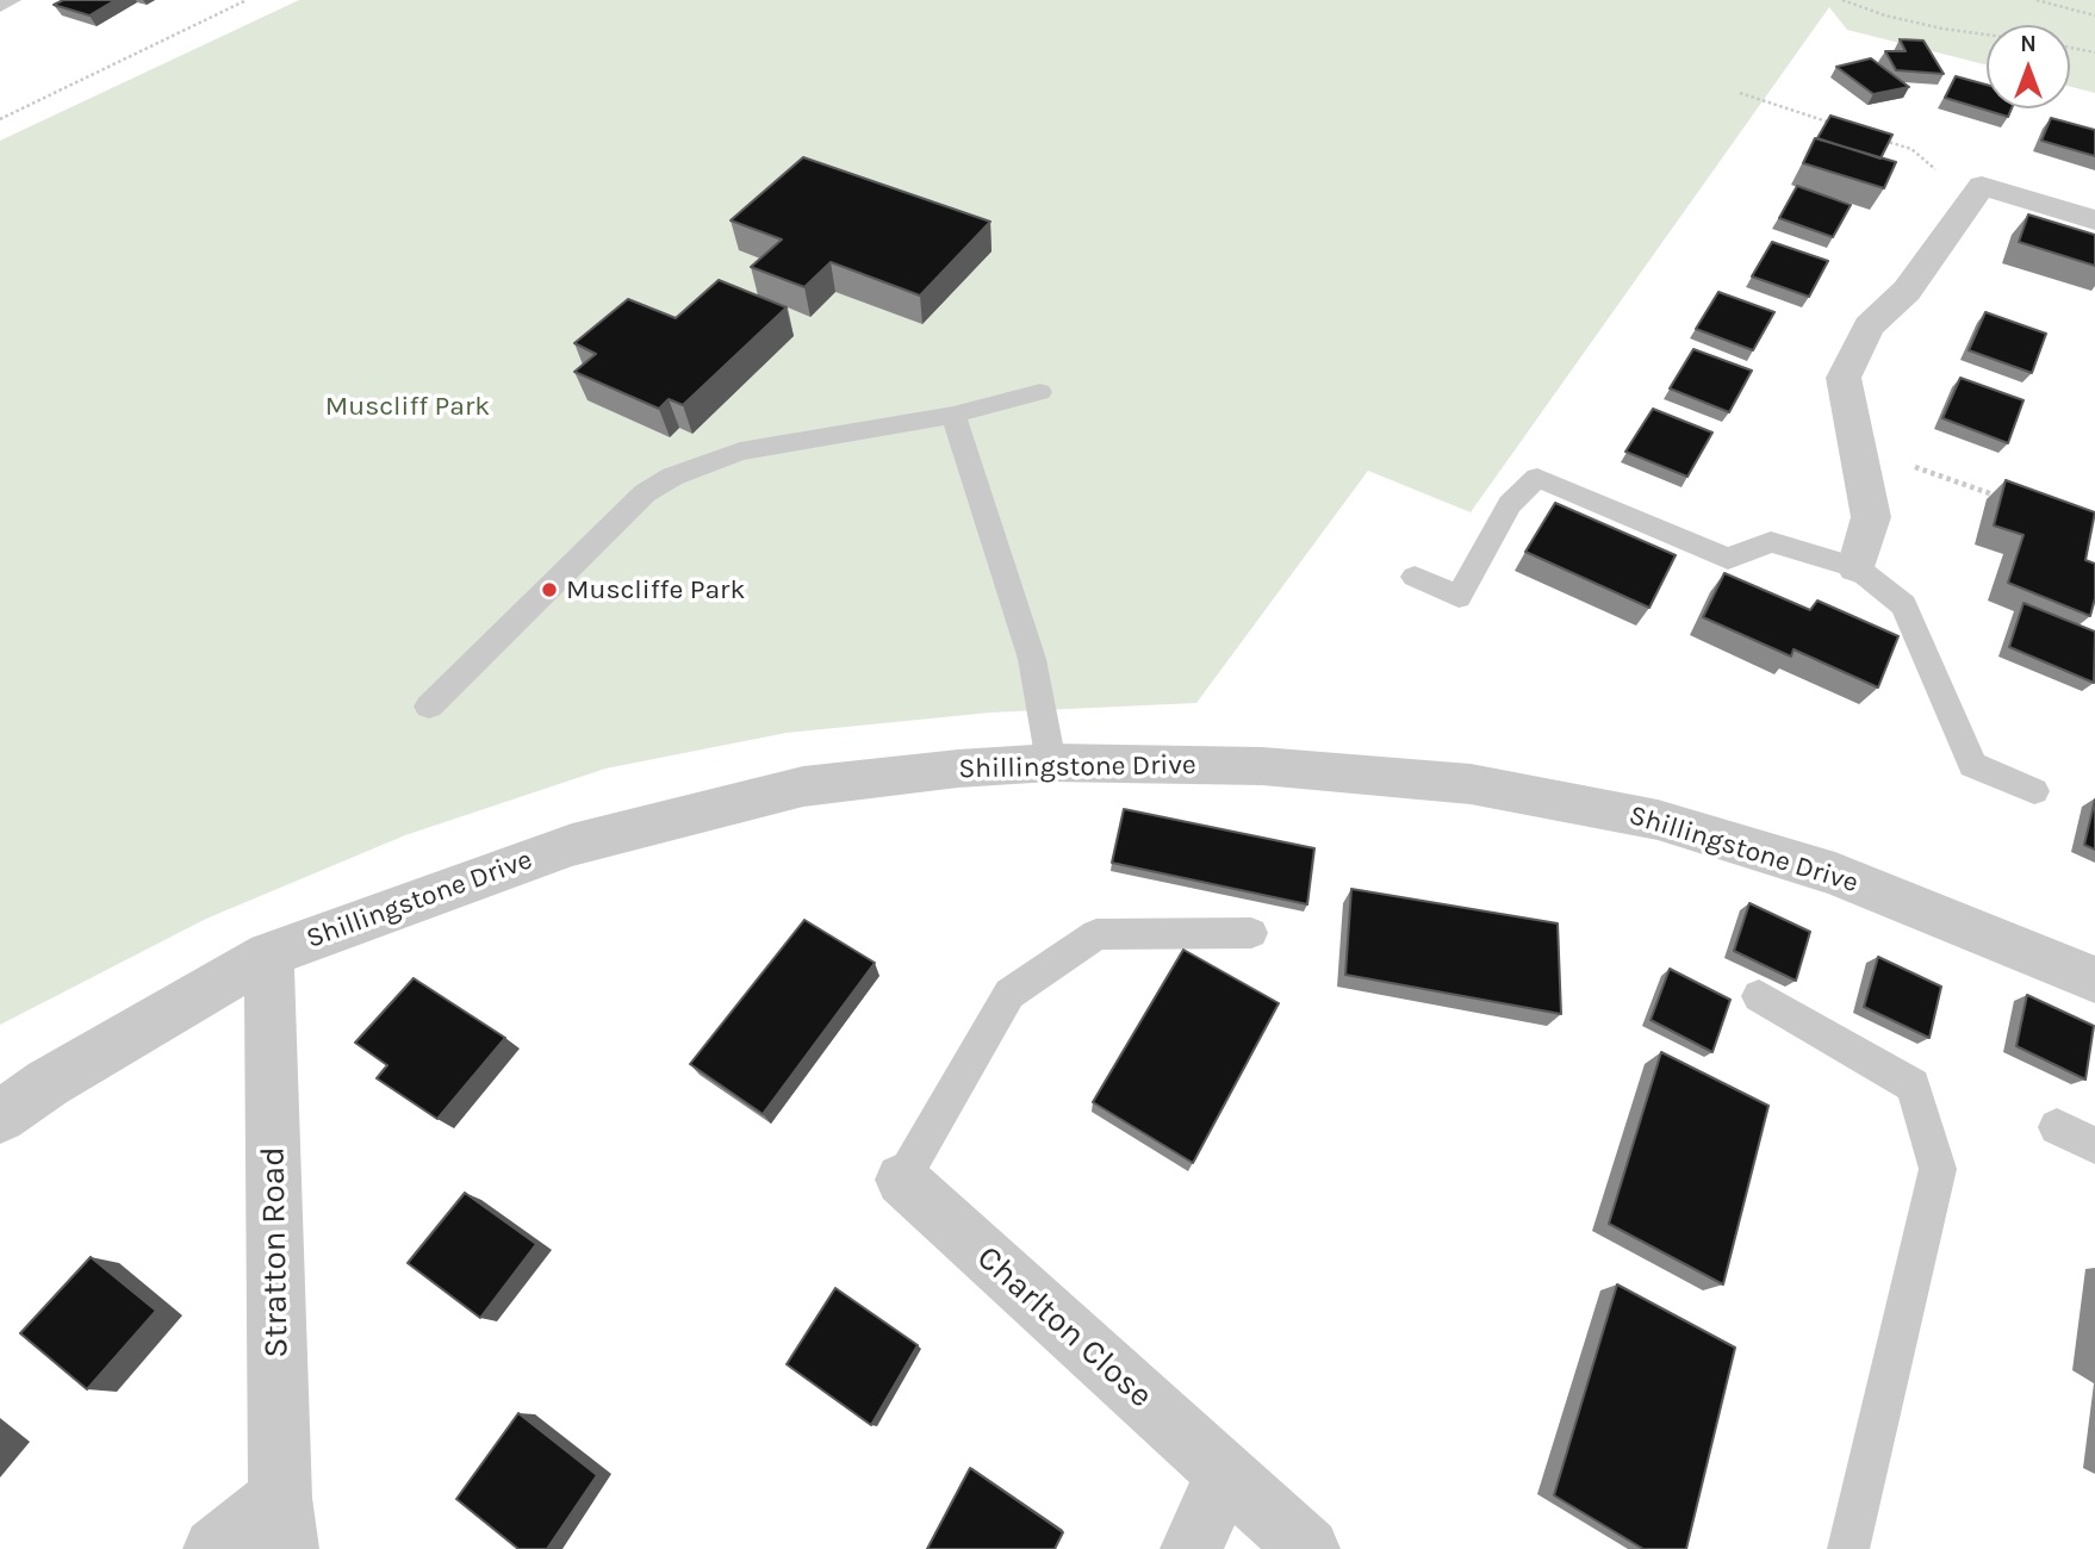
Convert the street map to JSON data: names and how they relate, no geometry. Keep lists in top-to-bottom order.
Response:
{
  "streets": {
    "street": ["Shillingstone Drive", "Stratton Road", "Charlton Close"]
  },
  "crossings": [
    ["Shillingstone Drive", "Stratton Road"]
  ],
  "parks": ["Muscliff Park"],
  "places": ["Muscliffe Park"],
  "north": "top"
}
